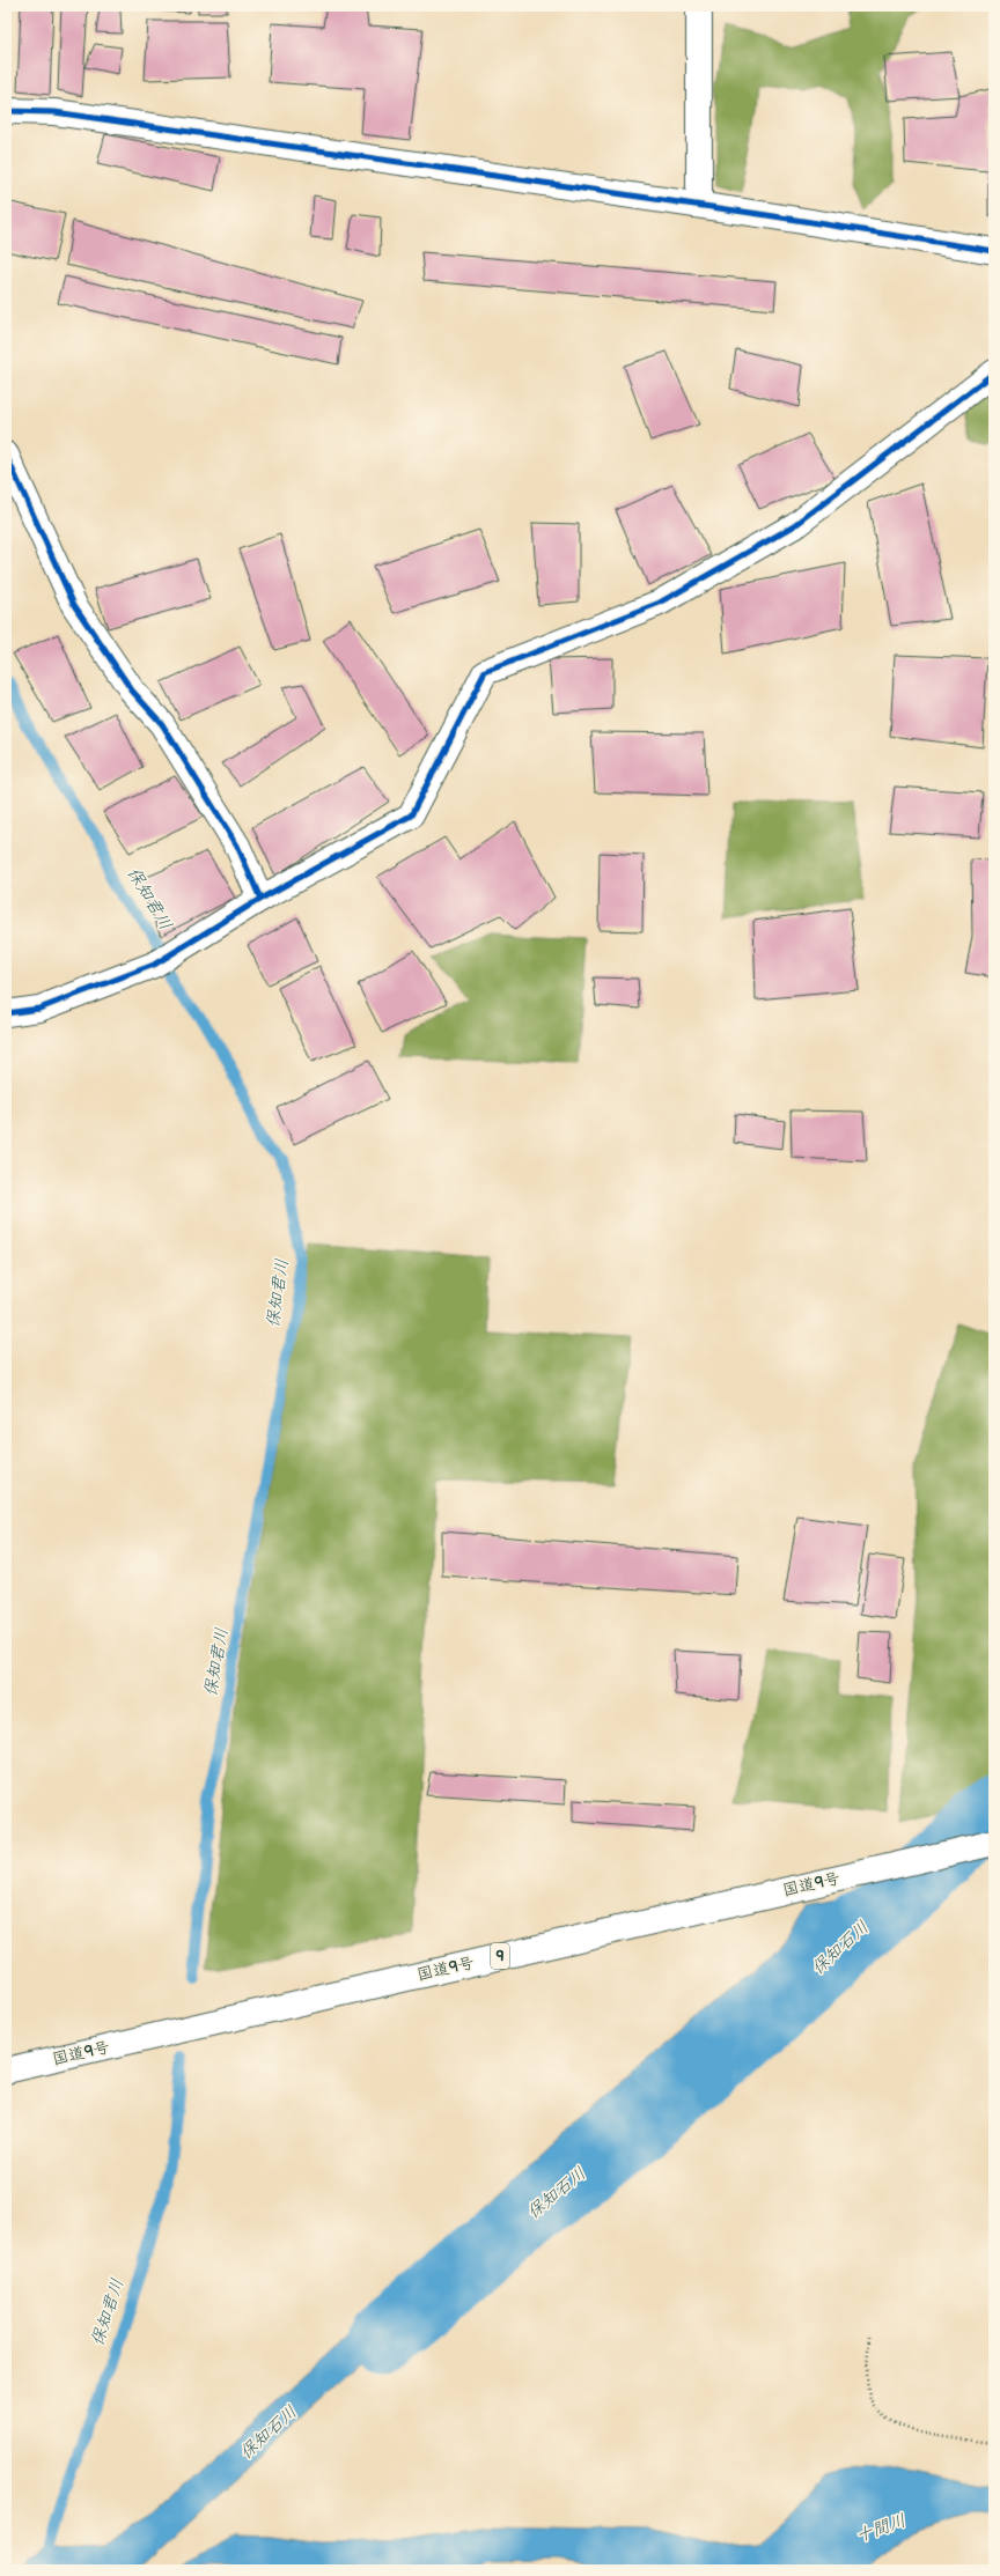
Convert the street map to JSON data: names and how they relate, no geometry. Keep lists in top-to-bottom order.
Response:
{
  "streets": {
    "main road": ["国道9号", "9"]
  },
  "water": ["保知君川", "保知石川", "十間川"]
}
